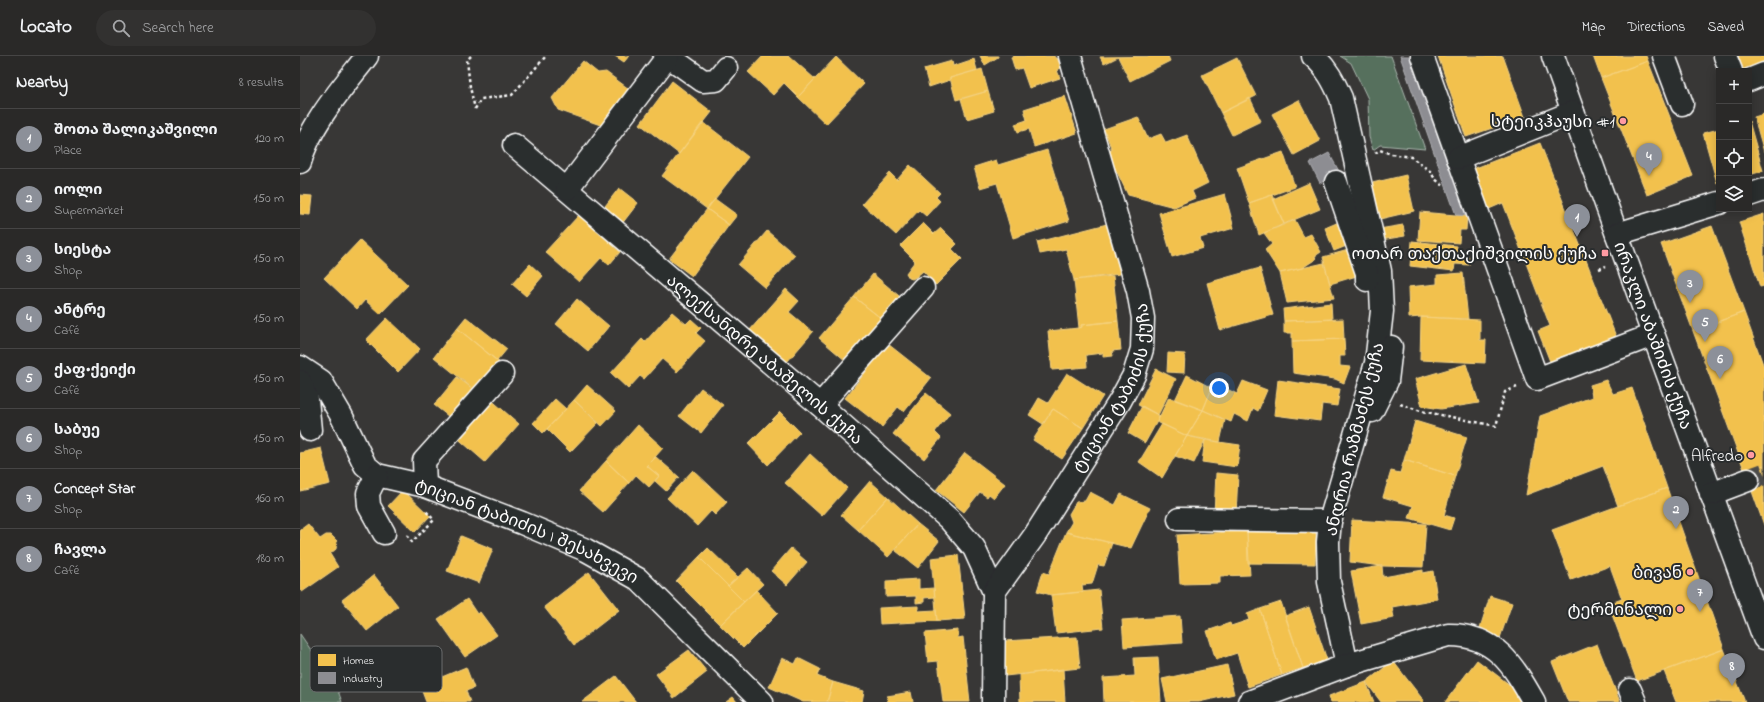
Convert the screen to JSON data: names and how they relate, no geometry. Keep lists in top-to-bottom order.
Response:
{
  "streets": {
    "street": [
      "ირაკლი აბაშიძის ქუჩა",
      "ალექსანდრე აბაშელის ქუჩა",
      "ტიციან ტაბიძის ქუჩა",
      "ანდრია რაზმაძეს ქუჩა",
      "ტიციან ტაბიძის I შესახვევი"
    ]
  },
  "crossings": [
    ["ალექსანდრე აბაშელის ქუჩა", "ტიციან ტაბიძის ქუჩა"]
  ],
  "places": {
    "other": [
      "სტეიკჰაუსი #1",
      "Alfredo",
      "ბივან",
      "ტერმინალი"
    ],
    "transit": ["ოთარ თაქთაქიშვილის ქუჩა"]
  },
  "legend": ["Homes", "Industry"],
  "page": {
    "header": "Locato",
    "search": "Search here",
    "nav": ["Map", "Directions", "Saved"],
    "heading": ["Nearby", "8 results"],
    "map_buttons": ["+", "−"],
    "list": [
      {
        "mark": "1",
        "name": "შოთა შალიკაშვილი",
        "note": "Place",
        "value": "120 m"
      },
      {
        "mark": "2",
        "name": "იოლი",
        "note": "Supermarket",
        "value": "150 m"
      },
      {
        "mark": "3",
        "name": "სიესტა",
        "note": "Shop",
        "value": "150 m"
      },
      {
        "mark": "4",
        "name": "ანტრე",
        "note": "Café",
        "value": "150 m"
      },
      {
        "mark": "5",
        "name": "ქაფ•ქეიქი",
        "note": "Café",
        "value": "150 m"
      },
      {
        "mark": "6",
        "name": "საბუე",
        "note": "Shop",
        "value": "150 m"
      },
      {
        "mark": "7",
        "name": "Concept Star",
        "note": "Shop",
        "value": "160 m"
      },
      {
        "mark": "8",
        "name": "ჩავლა",
        "note": "Café",
        "value": "180 m"
      }
    ],
    "pins": [
      "4",
      "1",
      "3",
      "5",
      "6",
      "2",
      "7",
      "8"
    ]
  }
}
